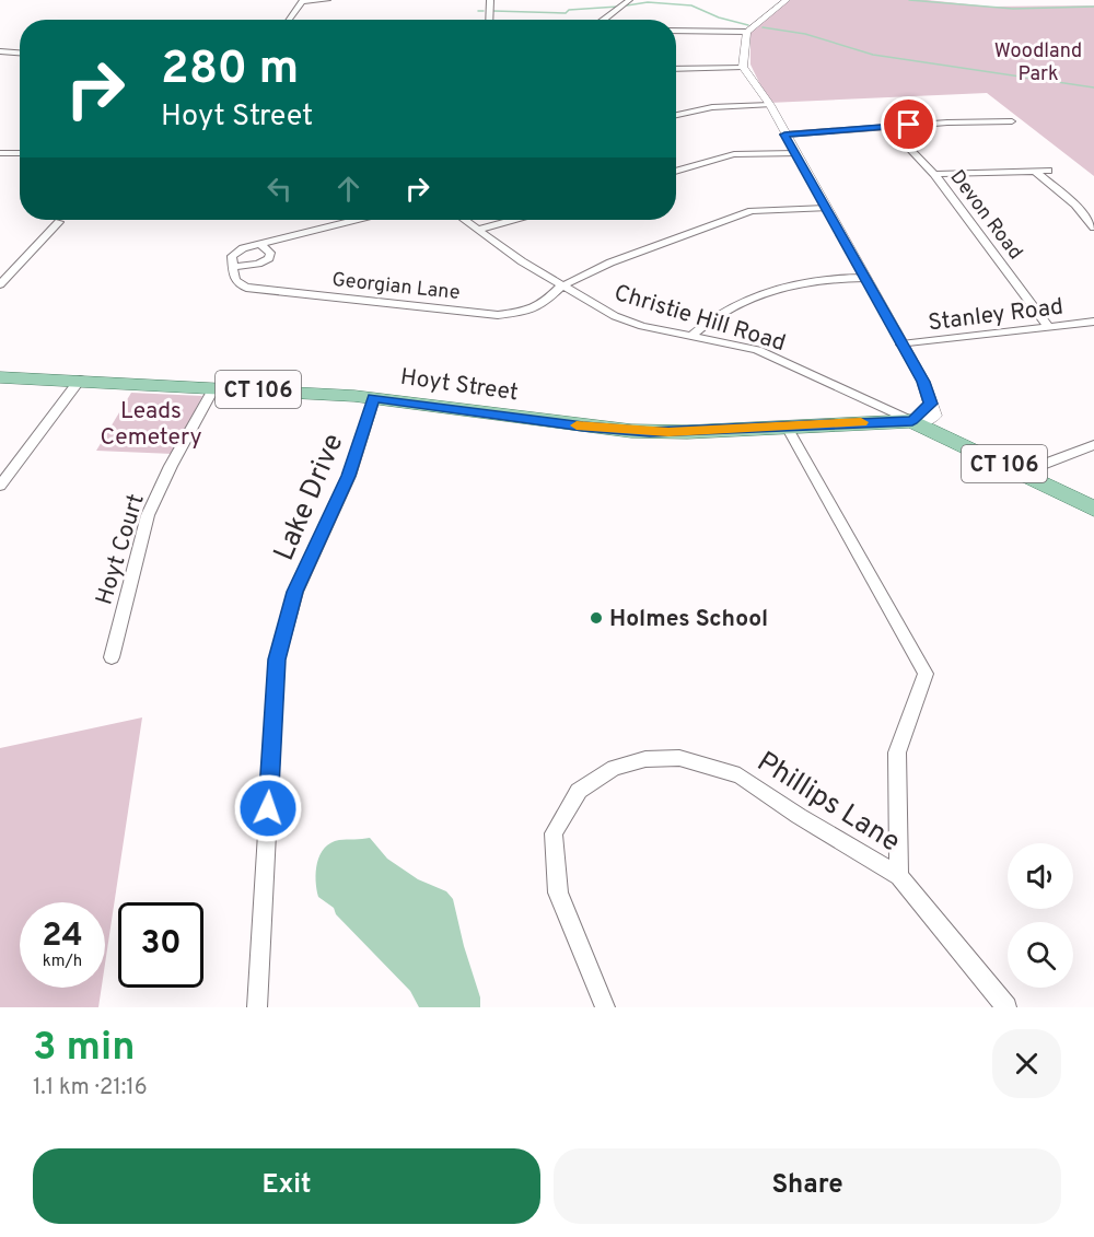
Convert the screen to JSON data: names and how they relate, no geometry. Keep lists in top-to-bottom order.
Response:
{
  "streets": {
    "main road": ["Hoyt Street", "CT 106"],
    "street": [
      "Devon Road",
      "Georgian Lane",
      "Stanley Road",
      "Christie Hill Road",
      "Lake Drive",
      "Hoyt Court",
      "Phillips Lane"
    ]
  },
  "crossings": [
    ["Devon Road", "Stanley Road"],
    ["Georgian Lane", "Christie Hill Road"],
    ["Christie Hill Road", "Hoyt Street"],
    ["Christie Hill Road", "CT 106"],
    ["Hoyt Street", "CT 106"],
    ["Hoyt Street", "Lake Drive"],
    ["Hoyt Street", "Hoyt Court"],
    ["Hoyt Street", "Phillips Lane"]
  ],
  "parks": ["Woodland Park", "Leads Cemetery"],
  "places": ["Holmes School"],
  "page": {
    "turn": ["280 m", "Hoyt Street"],
    "speed": "24 km/h",
    "limit": "30",
    "heading": ["3 min", "1.1 km · 21:16"],
    "buttons": ["Exit", "Share"]
  }
}
